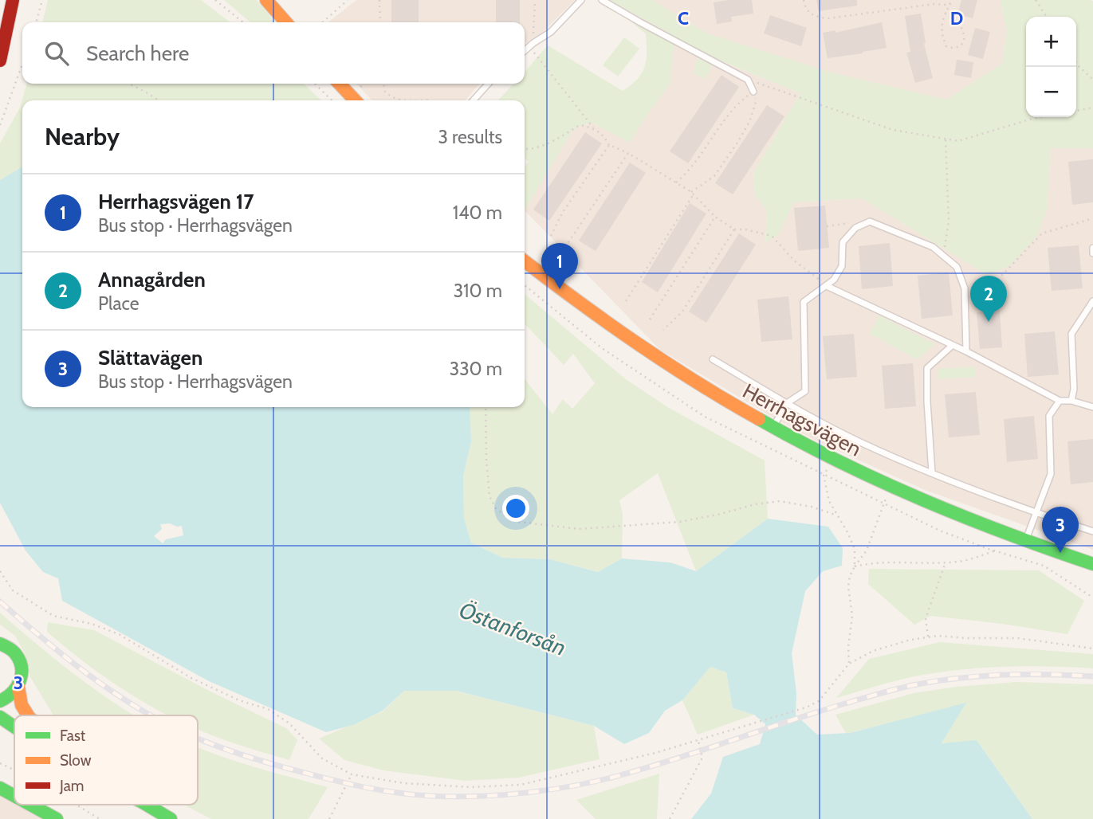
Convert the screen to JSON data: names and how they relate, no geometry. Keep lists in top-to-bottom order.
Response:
{
  "streets": {
    "main road": ["Herrhagsvägen"]
  },
  "water": ["Östanforsån"],
  "legend": ["Fast", "Slow", "Jam"],
  "page": {
    "map_buttons": ["+", "−"],
    "search": "Search here",
    "heading": ["Nearby", "3 results"],
    "list": [
      {
        "mark": "1",
        "name": "Herrhagsvägen 17",
        "note": "Bus stop · Herrhagsvägen",
        "value": "140 m"
      },
      {
        "mark": "2",
        "name": "Annagården",
        "note": "Place",
        "value": "310 m"
      },
      {
        "mark": "3",
        "name": "Slättavägen",
        "note": "Bus stop · Herrhagsvägen",
        "value": "330 m"
      }
    ],
    "pins": ["1", "2", "3"]
  },
  "grid": {
    "columns": ["C", "D"],
    "rows": ["3"]
  }
}
